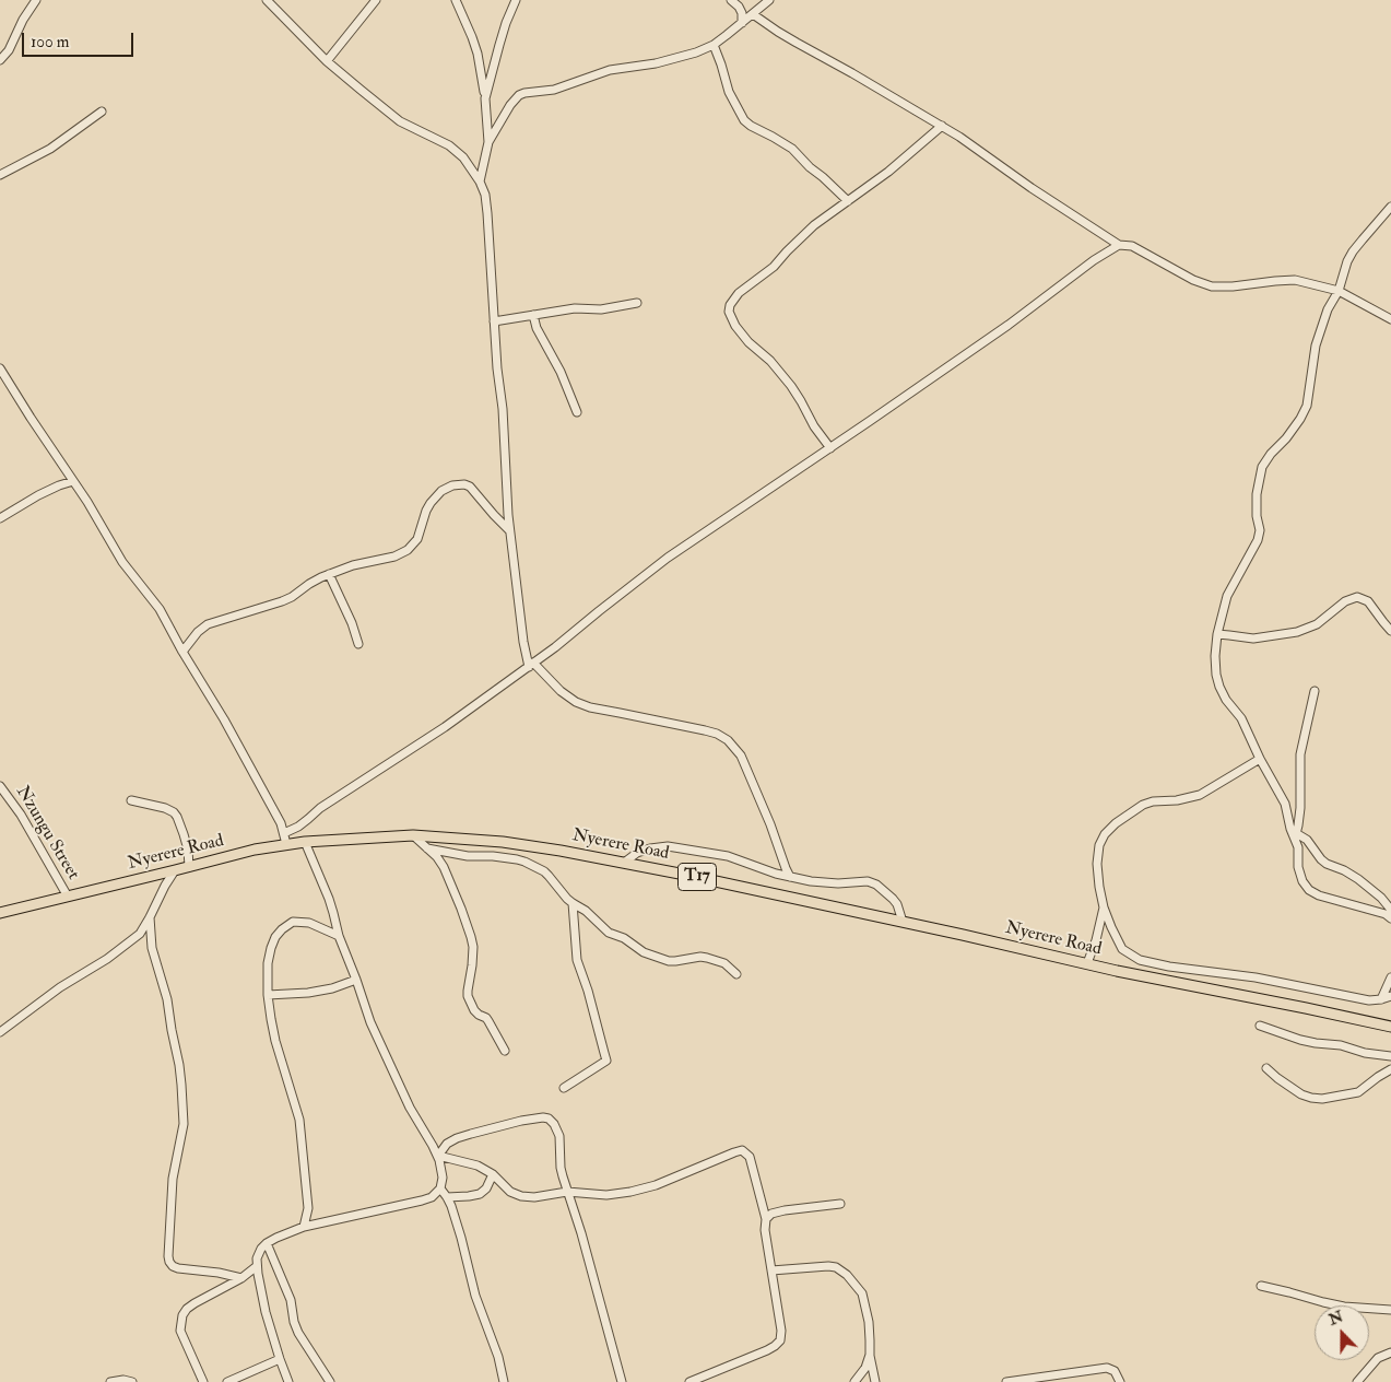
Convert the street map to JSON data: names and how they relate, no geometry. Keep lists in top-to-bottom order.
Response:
{
  "streets": {
    "main road": ["Nyerere Road", "T17"],
    "street": ["Nzungu Street"]
  },
  "crossings": [
    ["Nzungu Street", "Nyerere Road"]
  ],
  "scale_bar": "100 m",
  "north": "top"
}
